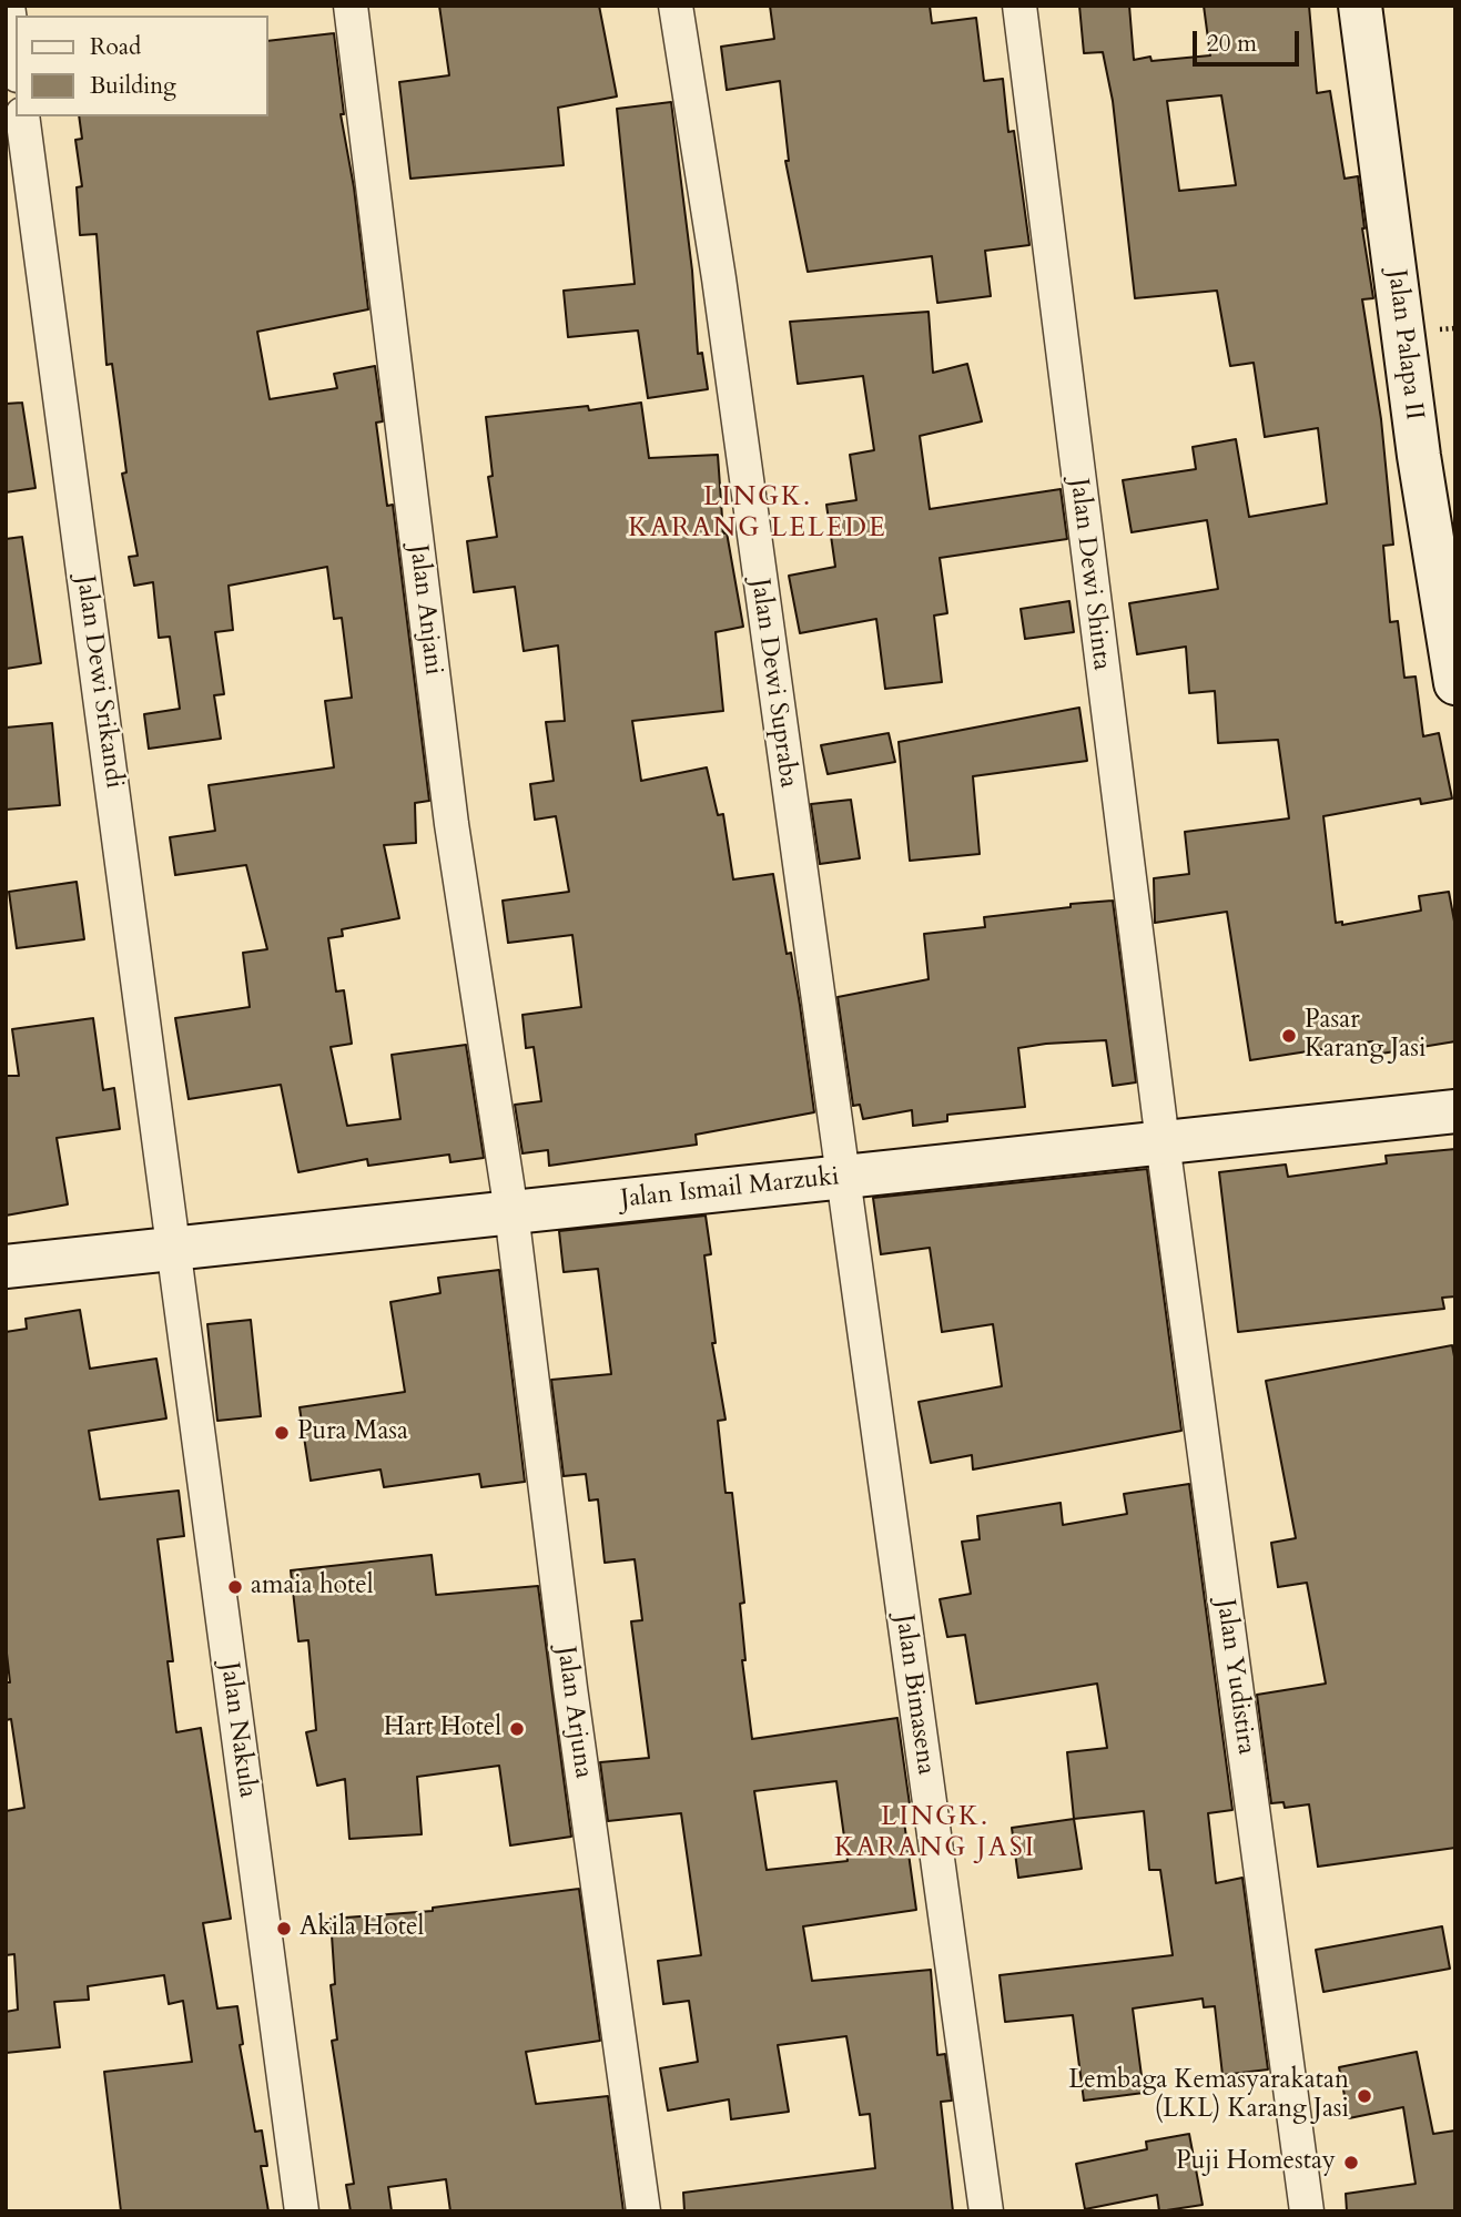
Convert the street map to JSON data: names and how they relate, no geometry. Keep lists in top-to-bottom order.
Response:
{
  "streets": {
    "street": [
      "Jalan Palapa II",
      "Jalan Dewi Shinta",
      "Jalan Anjani",
      "Jalan Dewi Srikandi",
      "Jalan Dewi Supraba",
      "Jalan Ismail Marzuki",
      "Jalan Yudistira",
      "Jalan Bimasena",
      "Jalan Arjuna",
      "Jalan Nakula"
    ]
  },
  "crossings": [
    ["Jalan Dewi Shinta", "Jalan Ismail Marzuki"],
    ["Jalan Dewi Shinta", "Jalan Yudistira"],
    ["Jalan Anjani", "Jalan Ismail Marzuki"],
    ["Jalan Anjani", "Jalan Arjuna"],
    ["Jalan Dewi Srikandi", "Jalan Ismail Marzuki"],
    ["Jalan Dewi Srikandi", "Jalan Nakula"],
    ["Jalan Dewi Supraba", "Jalan Ismail Marzuki"],
    ["Jalan Dewi Supraba", "Jalan Bimasena"],
    ["Jalan Ismail Marzuki", "Jalan Yudistira"],
    ["Jalan Ismail Marzuki", "Jalan Bimasena"],
    ["Jalan Ismail Marzuki", "Jalan Arjuna"],
    ["Jalan Ismail Marzuki", "Jalan Nakula"]
  ],
  "districts": ["LINGK. KARANG LELEDE", "LINGK. KARANG JASI"],
  "places": [
    "Pasar Karang Jasi",
    "Pura Masa",
    "amaia hotel",
    "Hart Hotel",
    "Akila Hotel",
    "Lembaga Kemasyarakatan (LKL) Karang Jasi",
    "Puji Homestay"
  ],
  "legend": ["Road", "Building"],
  "scale_bar": "20 m"
}
